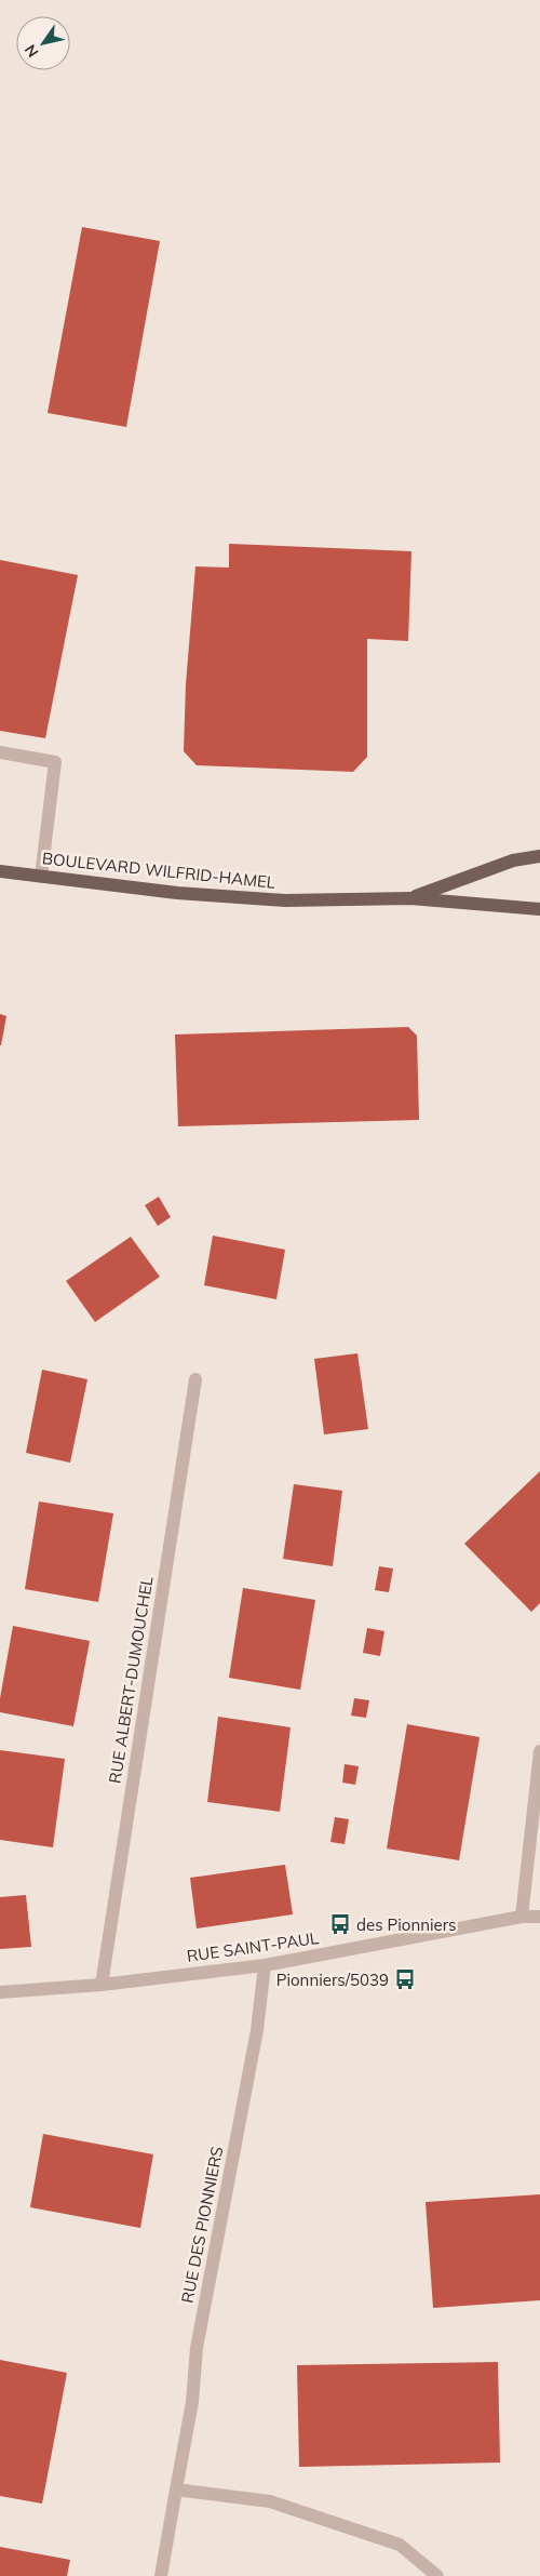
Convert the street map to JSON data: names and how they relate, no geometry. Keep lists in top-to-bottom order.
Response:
{
  "streets": {
    "main road": ["BOULEVARD WILFRID-HAMEL"],
    "street": ["RUE ALBERT-DUMOUCHEL", "RUE SAINT-PAUL", "RUE DES PIONNIERS"]
  },
  "crossings": [
    ["RUE ALBERT-DUMOUCHEL", "RUE SAINT-PAUL"],
    ["RUE SAINT-PAUL", "RUE DES PIONNIERS"]
  ],
  "places": {
    "bus stop": ["des Pionniers", "Pionniers/5039"]
  },
  "north": "bottom left"
}
